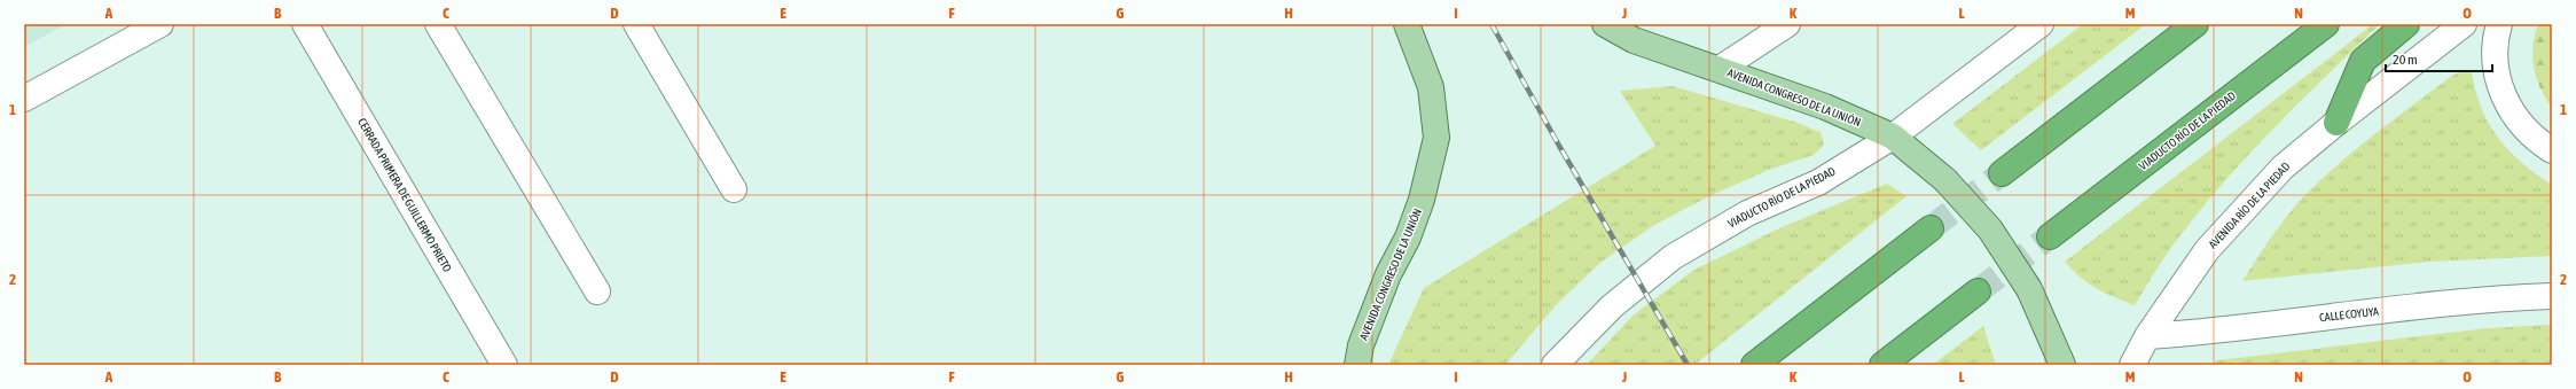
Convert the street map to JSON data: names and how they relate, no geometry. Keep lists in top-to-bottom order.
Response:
{
  "streets": {
    "highway": ["VIADUCTO RÍO DE LA PIEDAD"],
    "main road": [
      "AVENIDA CONGRESO DE LA UNIÓN",
      "CERRADA PRIMERA DE GUILLERMO PRIETO",
      "AVENIDA RÍO DE LA PIEDAD",
      "CALLE COYUYA"
    ]
  },
  "crossings": [
    ["AVENIDA CONGRESO DE LA UNIÓN", "VIADUCTO RÍO DE LA PIEDAD"],
    ["AVENIDA RÍO DE LA PIEDAD", "CALLE COYUYA"]
  ],
  "scale_bar": "20 m",
  "grid": {
    "columns": [
      "A",
      "B",
      "C",
      "D",
      "E",
      "F",
      "G",
      "H",
      "I",
      "J",
      "K",
      "L",
      "M",
      "N",
      "O"
    ],
    "rows": ["1", "2"]
  }
}
